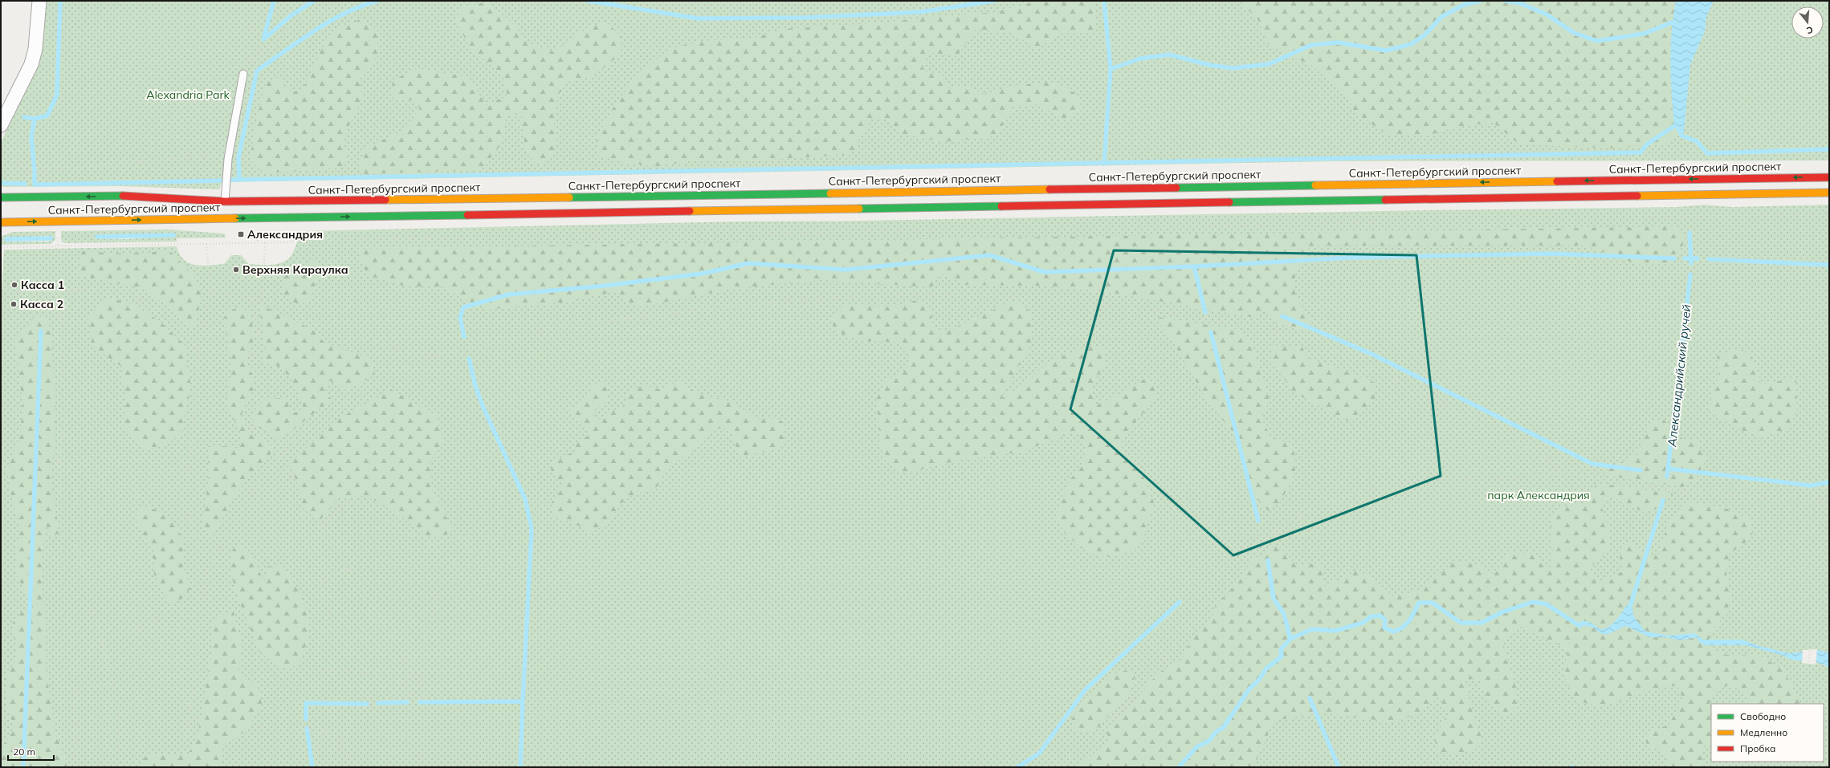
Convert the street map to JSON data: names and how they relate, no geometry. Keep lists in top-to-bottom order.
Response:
{
  "streets": {
    "main road": ["Санкт-Петербургский проспект"]
  },
  "water": ["Александрийский ручей"],
  "parks": ["Alexandria Park", "парк Александрия"],
  "places": {
    "transit": ["Александрия"],
    "other": ["Верхняя Караулка", "Касса 1", "Касса 2"]
  },
  "legend": ["Свободно", "Медленно", "Пробка"],
  "scale_bar": "20 m",
  "north": "bottom"
}
